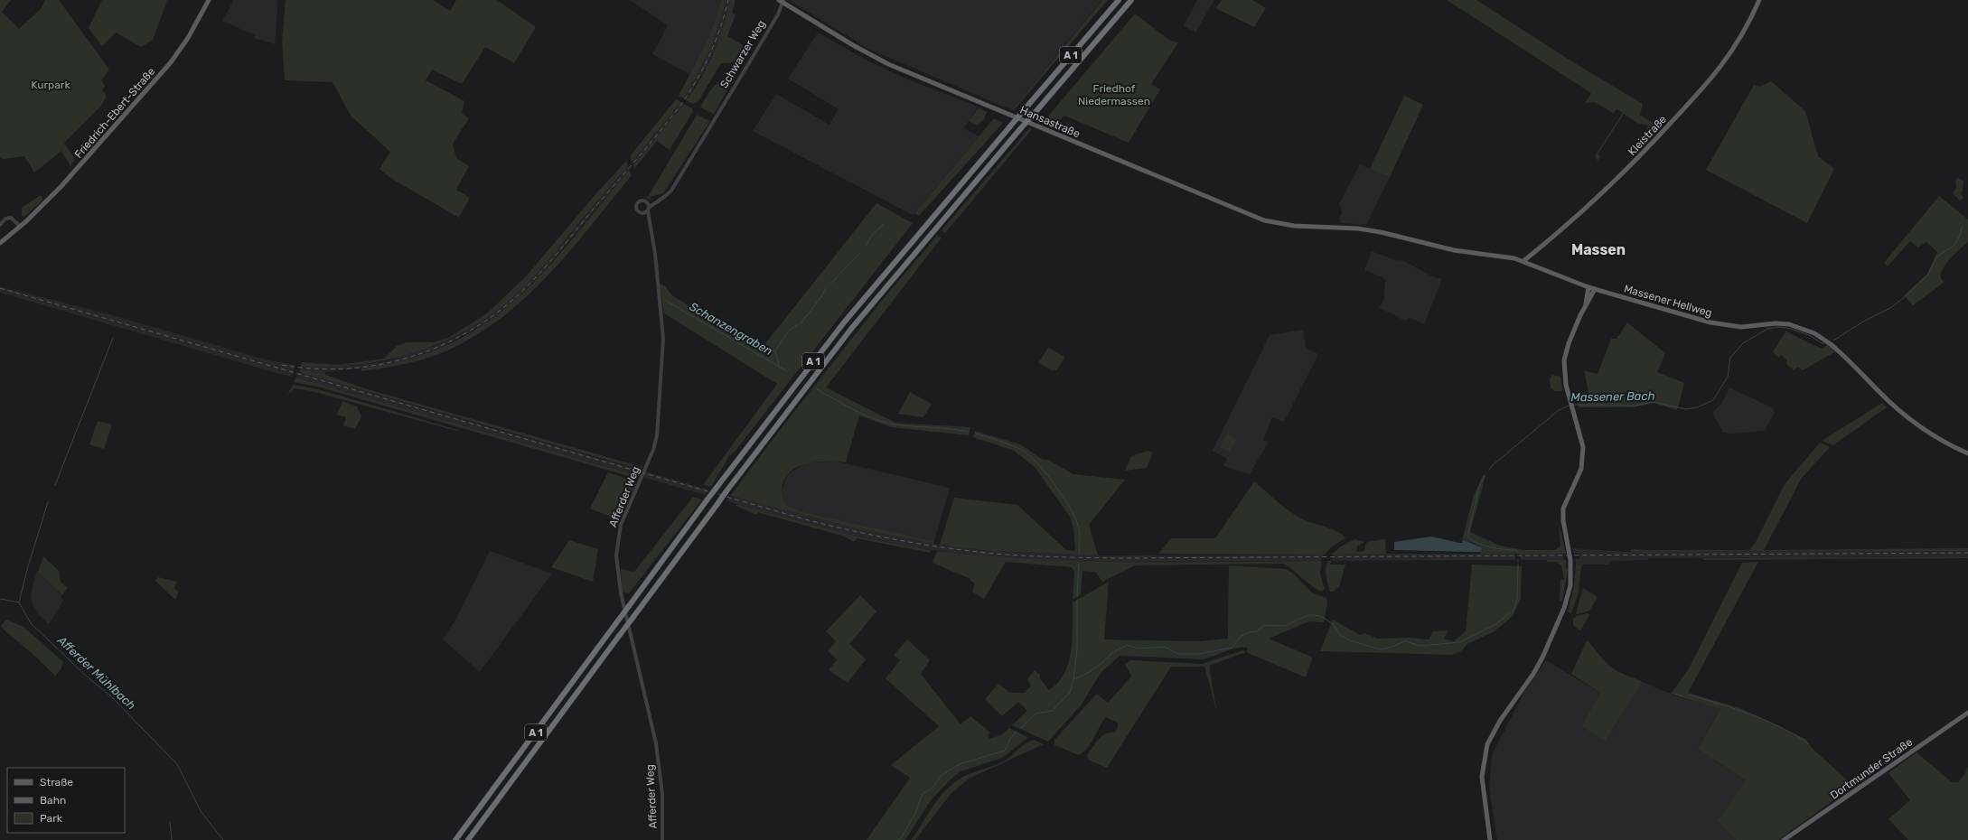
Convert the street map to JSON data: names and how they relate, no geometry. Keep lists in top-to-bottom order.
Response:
{
  "streets": {
    "highway": ["A 1"],
    "main road": [
      "Friedrich-Ebert-Straße",
      "Hansastraße",
      "Kleistraße",
      "Massener Hellweg",
      "Dortmunder Straße"
    ],
    "street": ["Schwarzer Weg", "Afferder Weg"]
  },
  "crossings": [
    ["Schwarzer Weg", "Hansastraße"],
    ["Schwarzer Weg", "Afferder Weg"],
    ["Hansastraße", "Massener Hellweg"],
    ["Kleistraße", "Massener Hellweg"]
  ],
  "districts": ["Massen"],
  "water": ["Schanzengraben", "Massener Bach", "Afferder Mühlbach"],
  "parks": ["Kurpark", "Friedhof Niedermassen"],
  "legend": ["Straße", "Bahn", "Park"]
}
